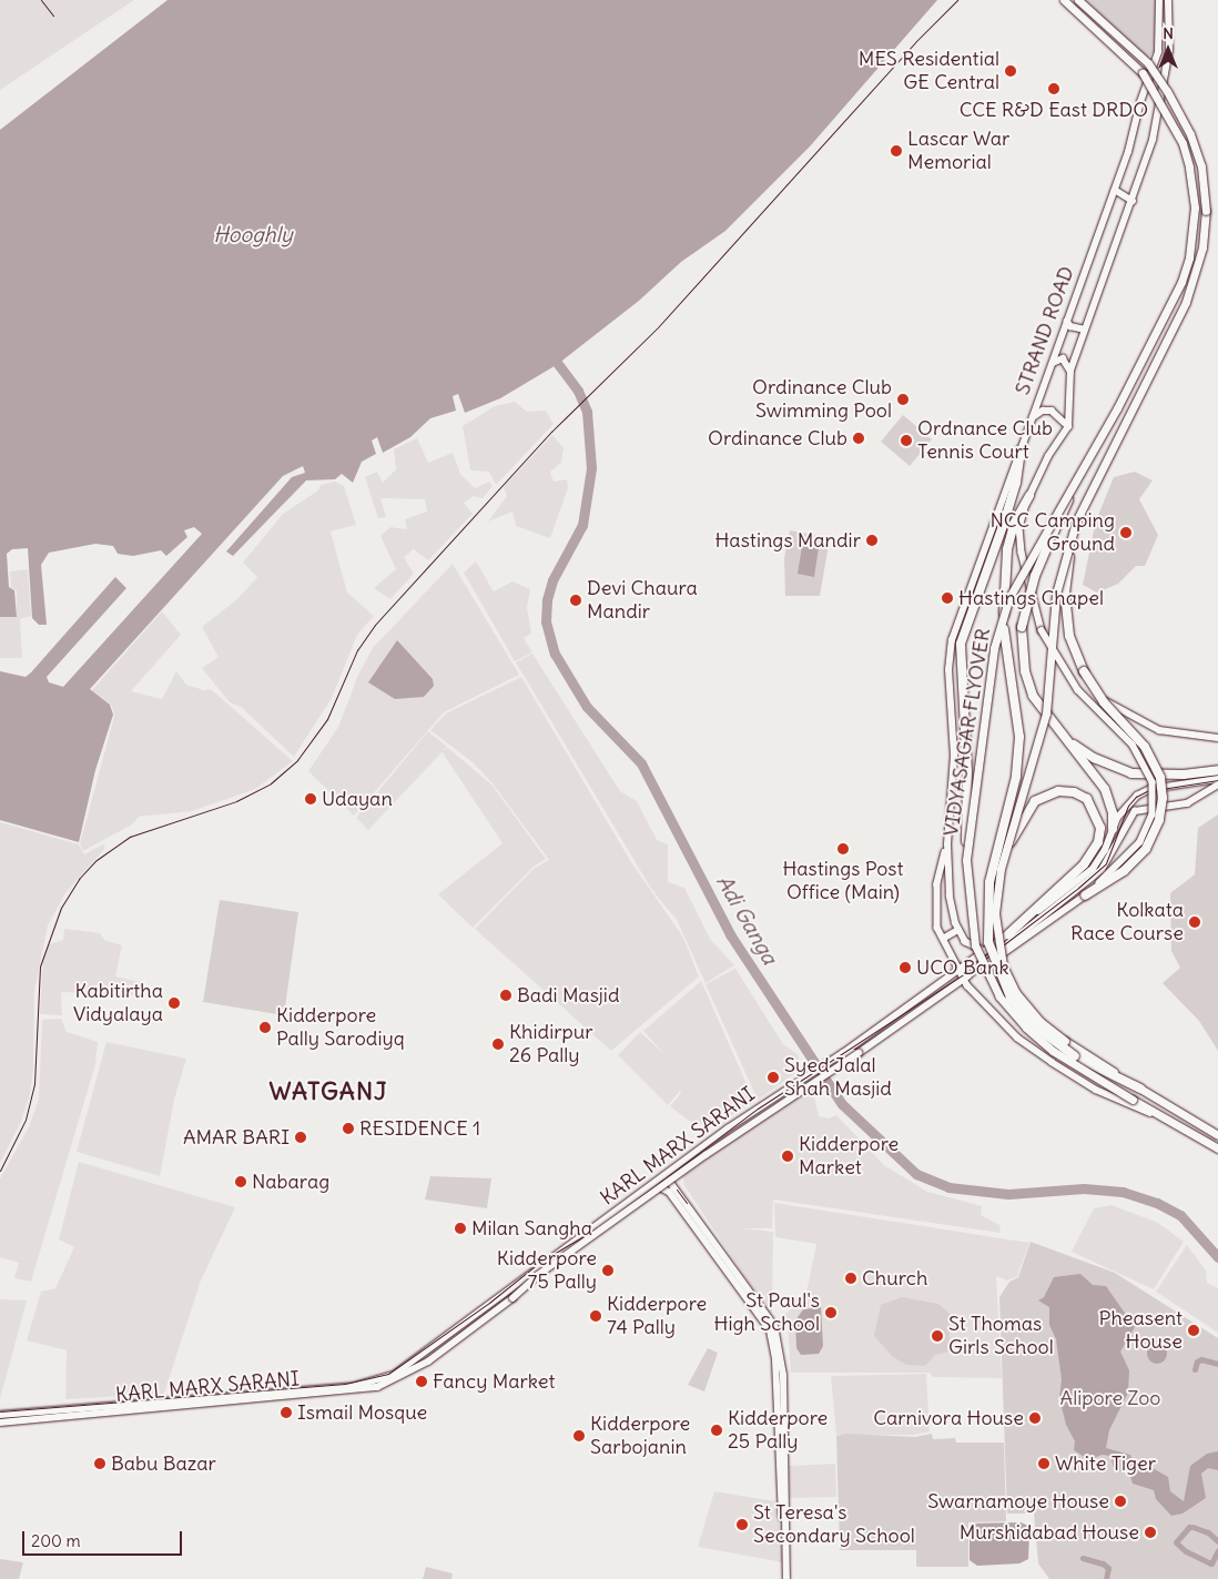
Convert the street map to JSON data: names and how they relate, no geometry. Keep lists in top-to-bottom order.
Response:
{
  "streets": {
    "highway": ["VIDYASAGAR FLYOVER"],
    "main road": ["STRAND ROAD", "KARL MARX SARANI"]
  },
  "districts": ["WATGANJ"],
  "water": ["Hooghly", "Adi Ganga"],
  "parks": ["Alipore Zoo"],
  "places": [
    "MES Residential GE Central",
    "CCE R&D East DRDO",
    "Lascar War Memorial",
    "Ordinance Club Swimming Pool",
    "Ordinance Club",
    "Ordnance Club Tennis Court",
    "NCC Camping Ground",
    "Hastings Mandir",
    "Hastings Chapel",
    "Devi Chaura Mandir",
    "Udayan",
    "Hastings Post Office (Main)",
    "Kolkata Race Course",
    "UCO Bank",
    "Badi Masjid",
    "Kabitirtha Vidyalaya",
    "Kidderpore Pally Sarodiyq",
    "Khidirpur 26 Pally",
    "Syed Jalal Shah Masjid",
    "RESIDENCE 1",
    "AMAR BARI",
    "Kidderpore Market",
    "Nabarag",
    "Milan Sangha",
    "Kidderpore 75 Pally",
    "Church",
    "St Paul's High School",
    "Kidderpore 74 Pally",
    "Pheasent House",
    "St Thomas Girls School",
    "Fancy Market",
    "Ismail Mosque",
    "Carnivora House",
    "Kidderpore 25 Pally",
    "Kidderpore Sarbojanin",
    "Babu Bazar",
    "White Tiger",
    "Swarnamoye House",
    "St Teresa's Secondary School",
    "Murshidabad House"
  ],
  "scale_bar": "200 m",
  "north": "top"
}
